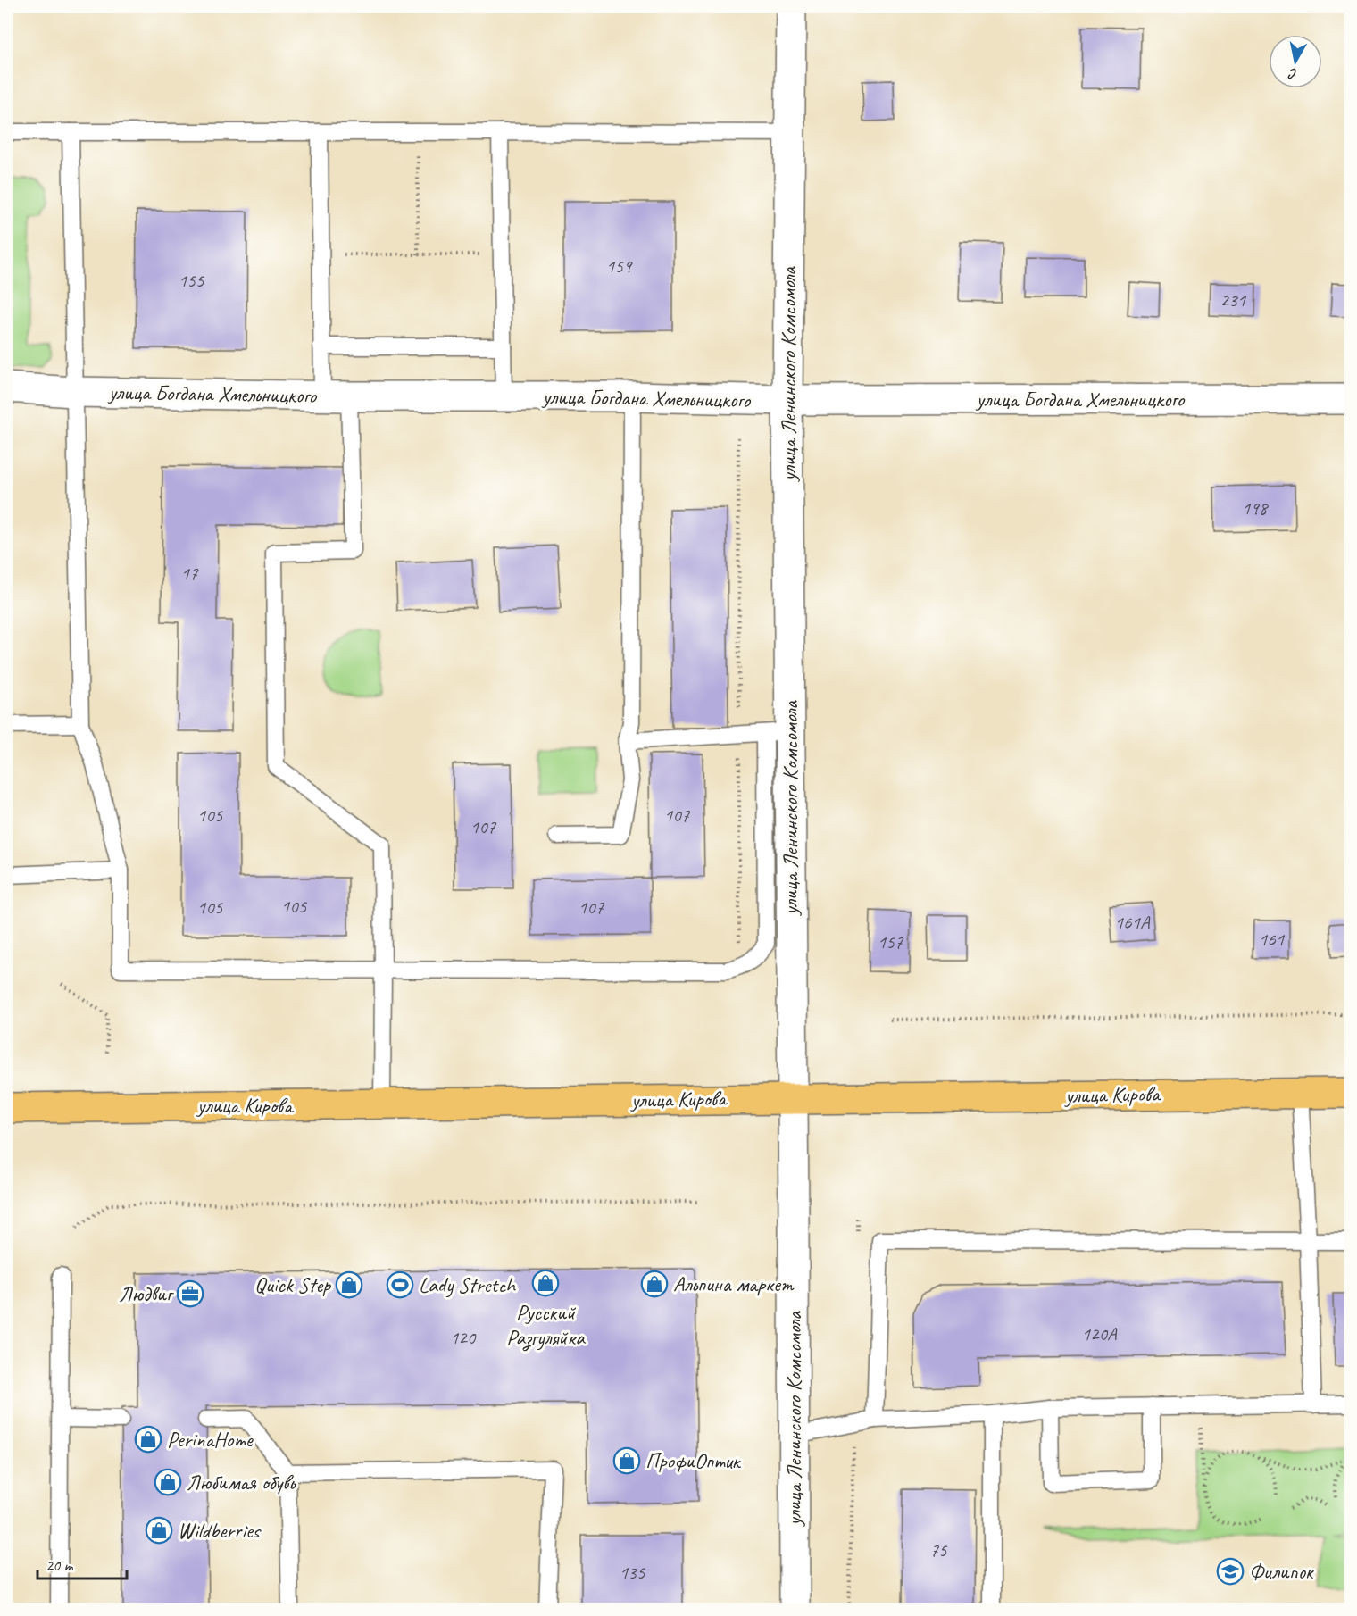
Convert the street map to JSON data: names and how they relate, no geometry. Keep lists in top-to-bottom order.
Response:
{
  "streets": {
    "main road": ["улица Кирова"],
    "street": ["улица Ленинского Комсомола", "улица Богдана Хмельницкого"]
  },
  "crossings": [
    ["улица Ленинского Комсомола", "улица Богдана Хмельницкого"],
    ["улица Ленинского Комсомола", "улица Кирова"]
  ],
  "places": {
    "shop": [
      "Русский Разгуляйка",
      "Альпина маркет",
      "Quick Step",
      "PerinaHome",
      "ПрофиОптик",
      "Любимая обувь",
      "Wildberries"
    ],
    "sports": ["Lady Stretch"],
    "office": ["Людвиг"],
    "school or university": ["Филипок"]
  },
  "house_numbers": [
    "159",
    "155",
    "231",
    "198",
    "17",
    "105",
    "107",
    "107",
    "105",
    "105",
    "107",
    "161А",
    "161",
    "157",
    "120А",
    "120",
    "75",
    "135"
  ],
  "scale_bar": "20 m",
  "north": "bottom"
}
